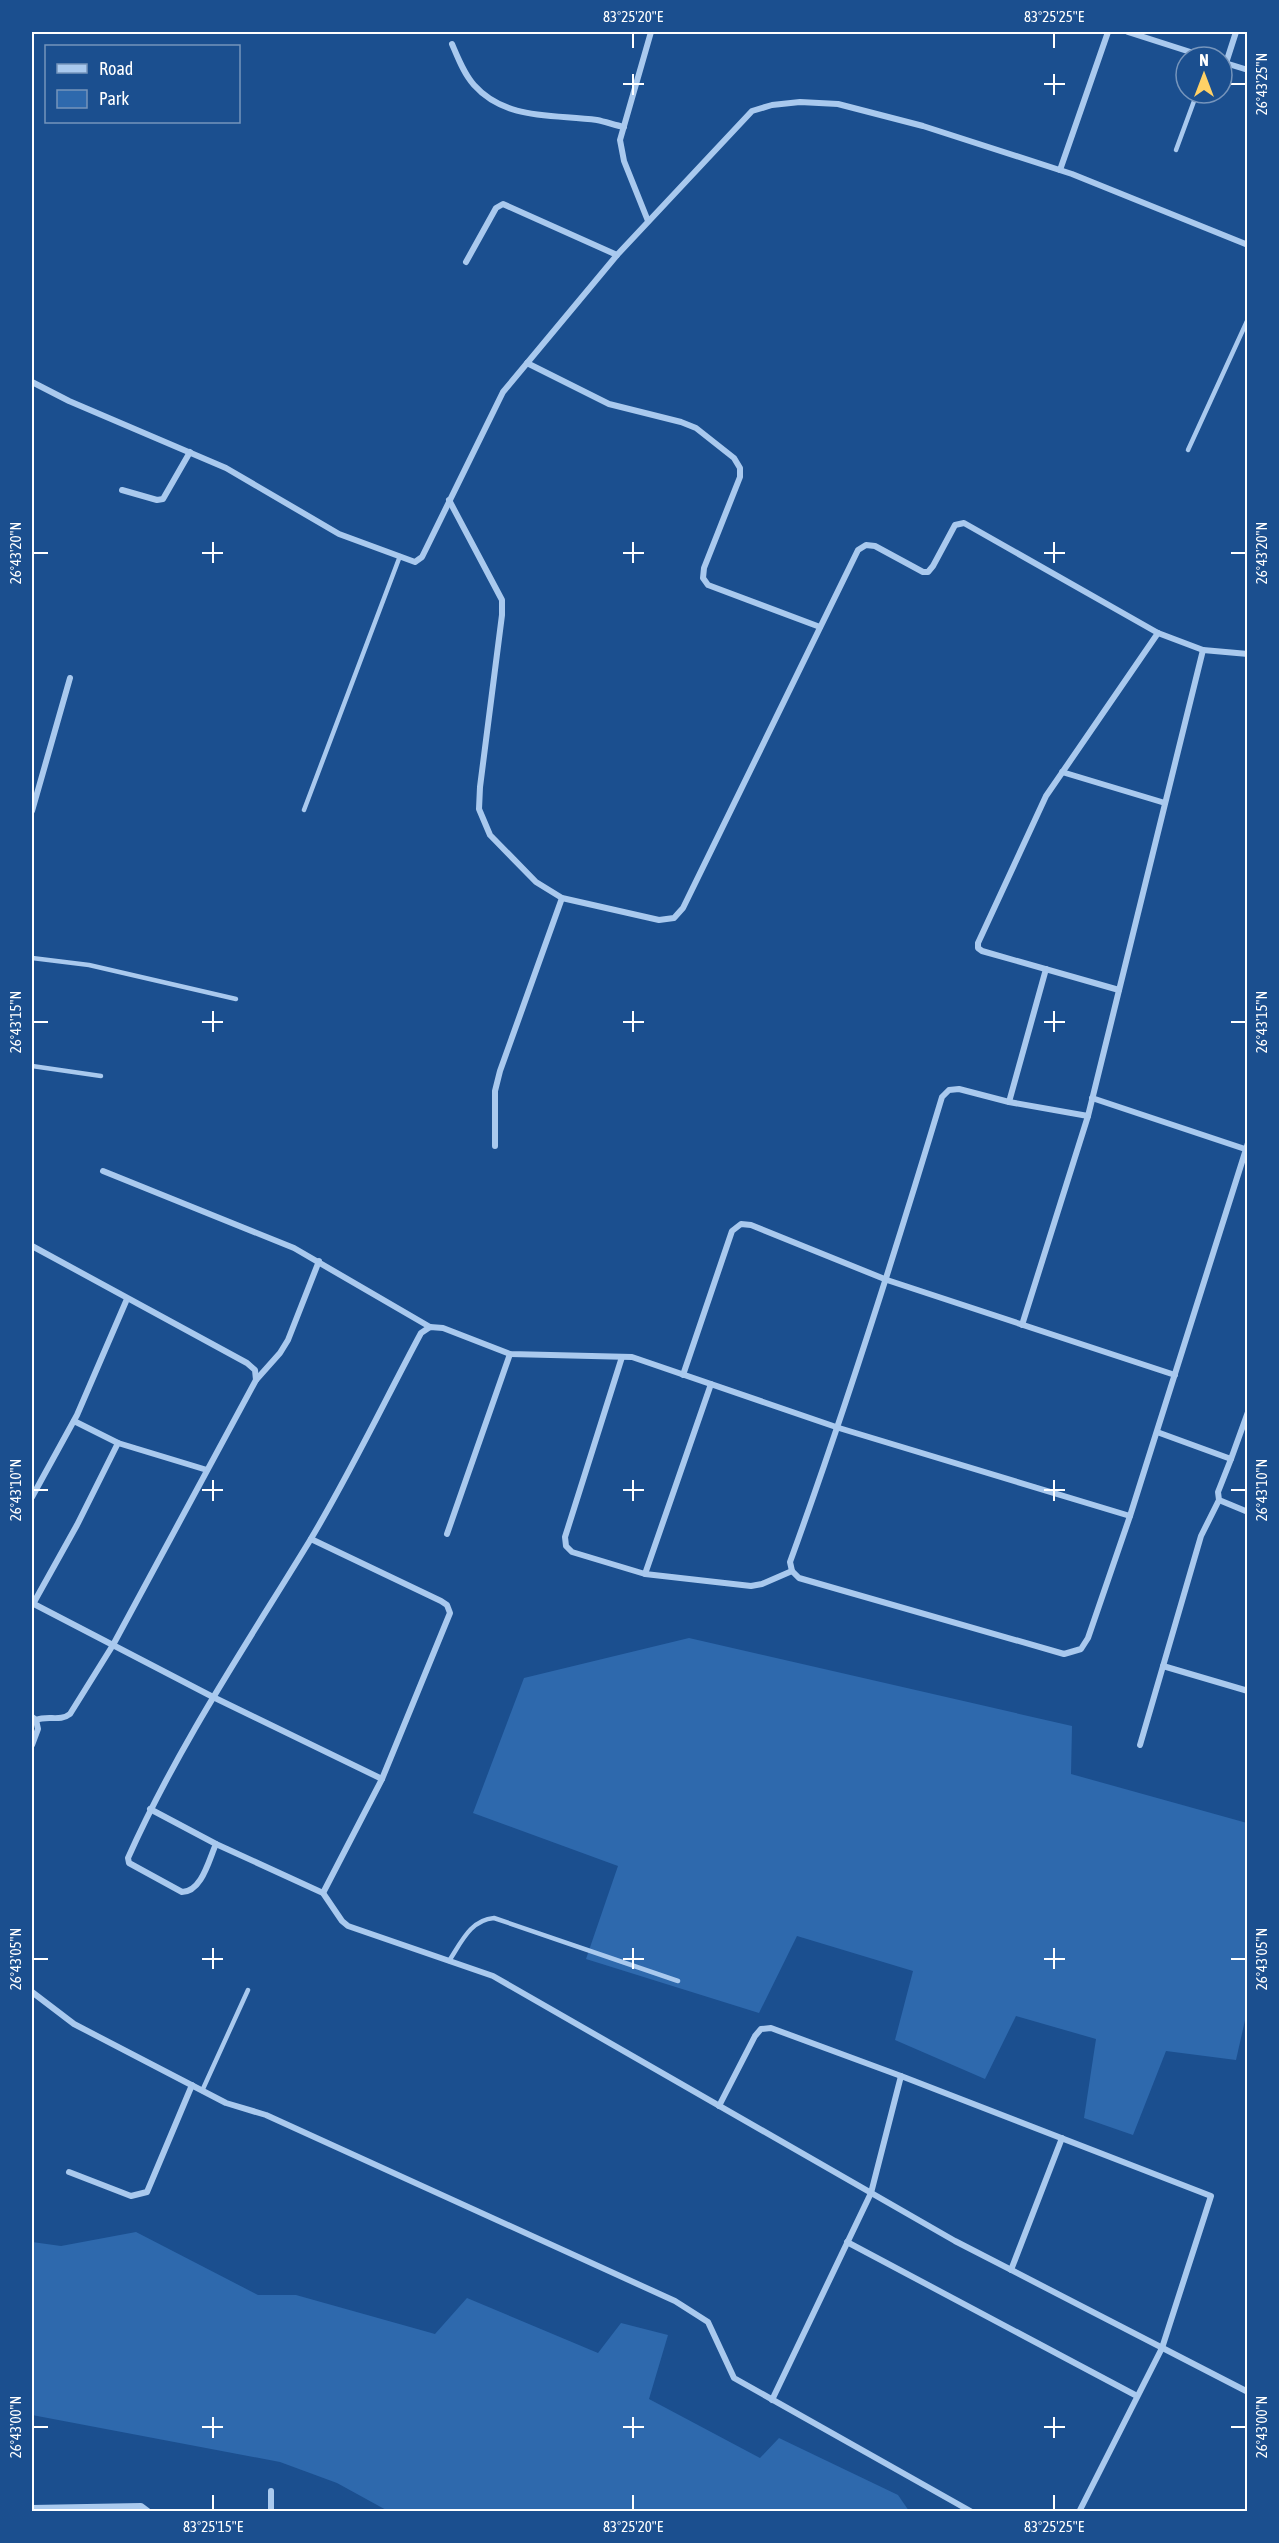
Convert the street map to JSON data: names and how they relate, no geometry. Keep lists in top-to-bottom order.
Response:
{
  "legend": ["Road", "Park"],
  "north": "top",
  "coordinates": [
    "83°25'20\"E",
    "83°25'25\"E",
    "26°43'25\"N",
    "26°43'20\"N",
    "26°43'15\"N",
    "26°43'10\"N",
    "26°43'05\"N",
    "26°43'00\"N",
    "83°25'15\"E"
  ]
}
